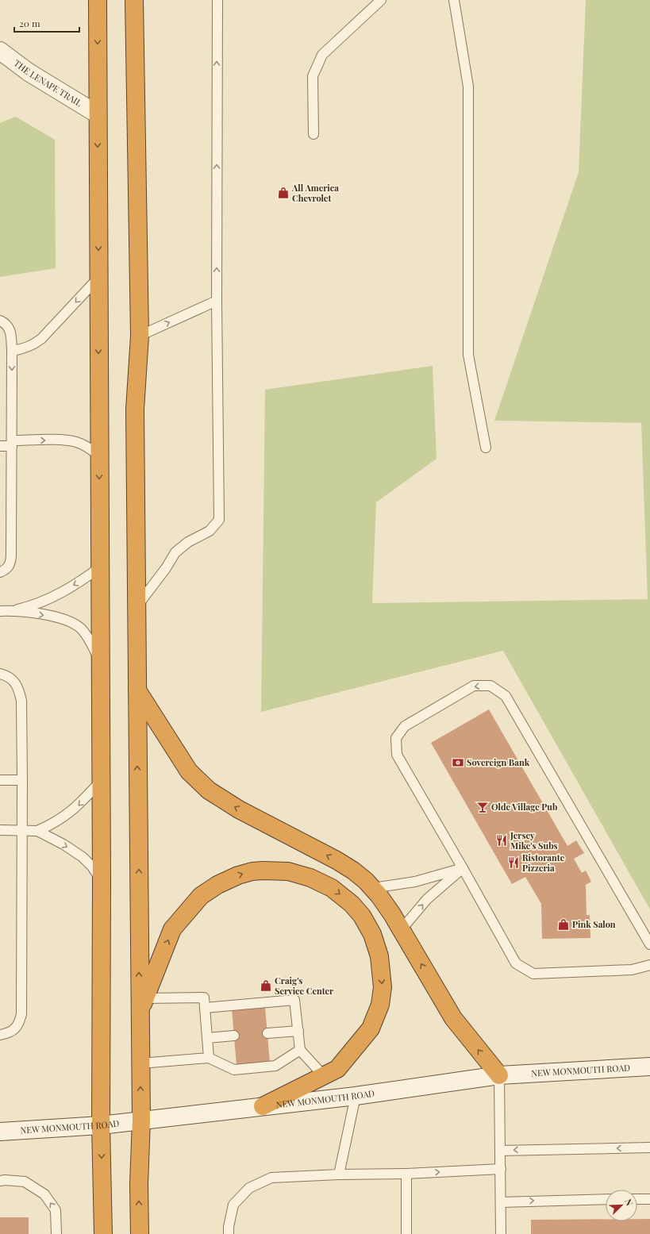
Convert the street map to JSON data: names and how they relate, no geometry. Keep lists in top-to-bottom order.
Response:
{
  "streets": {
    "main road": ["THE LENAPE TRAIL", "NEW MONMOUTH ROAD"]
  },
  "places": {
    "shop": ["All America Chevrolet", "Pink Salon", "Craig's Service Center"],
    "bank": ["Sovereign Bank"],
    "bar": ["Olde Village Pub"],
    "restaurant": ["Jersey Mike's Subs", "Ristorante Pizzeria"]
  },
  "scale_bar": "20 m",
  "north": "top right"
}
